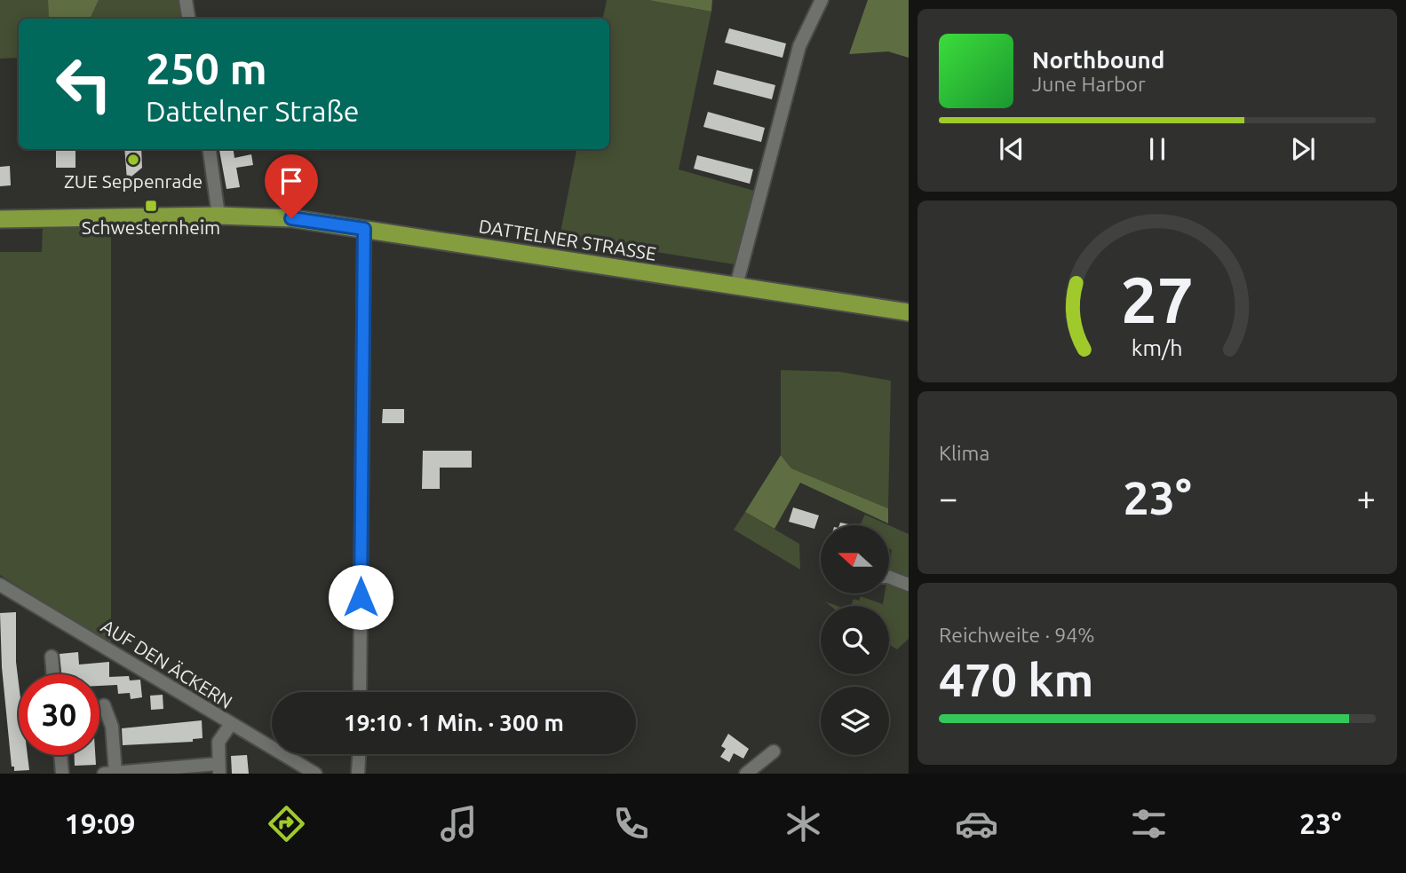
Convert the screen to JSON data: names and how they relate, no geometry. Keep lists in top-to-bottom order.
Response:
{
  "streets": {
    "main road": ["DATTELNER STRASSE"],
    "street": ["AUF DEN ÄCKERN"]
  },
  "places": {
    "other": ["ZUE Seppenrade"],
    "transit": ["Schwesternheim"]
  },
  "north": "left",
  "page": {
    "turn": ["250 m", "Dattelner Straße"],
    "song": ["Northbound", "June Harbor"],
    "tile": [
      "Klima",
      ["Reichweite · 94%", "470 km"]
    ],
    "heat": ["−", "23°", "+"],
    "limit": "30",
    "trip": "19:10 · 1 Min. · 300 m",
    "tabs": ["19:09", "23°"],
    "gauge": ["27", "km/h"]
  }
}
